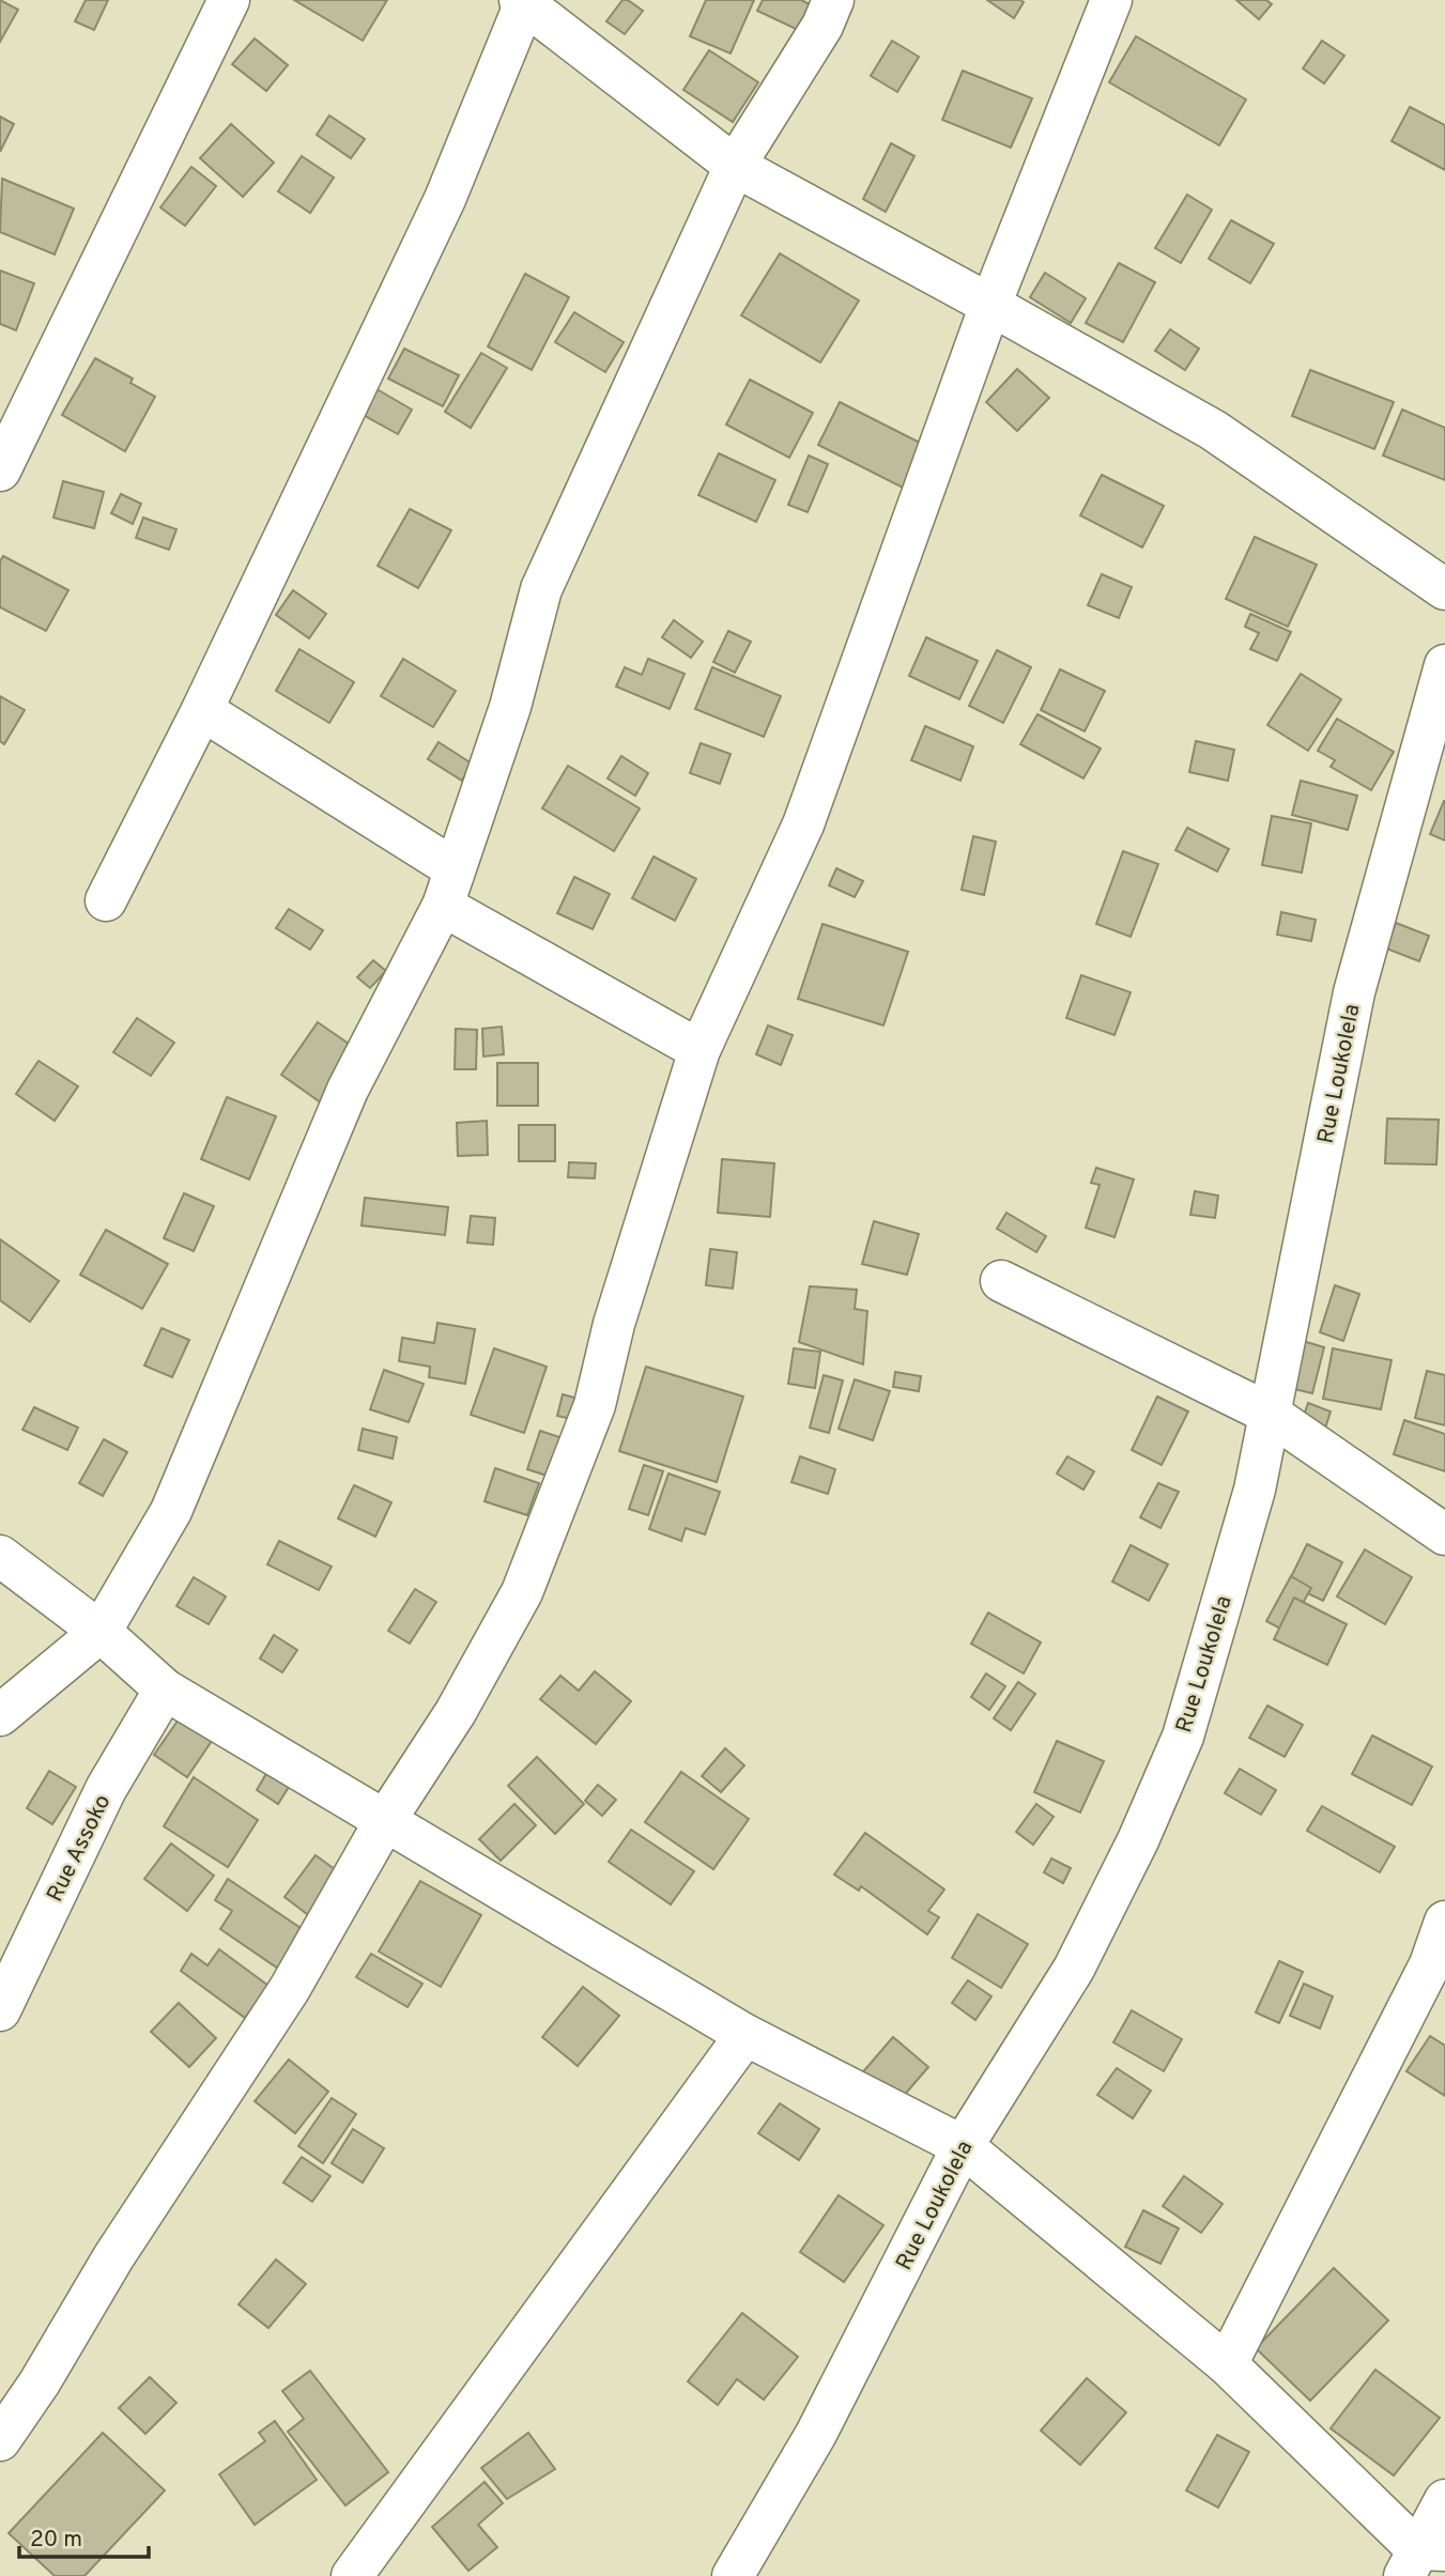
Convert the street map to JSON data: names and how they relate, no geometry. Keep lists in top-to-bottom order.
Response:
{
  "streets": {
    "street": ["Rue Loukolela", "Rue Assoko"]
  },
  "scale_bar": "20 m"
}
